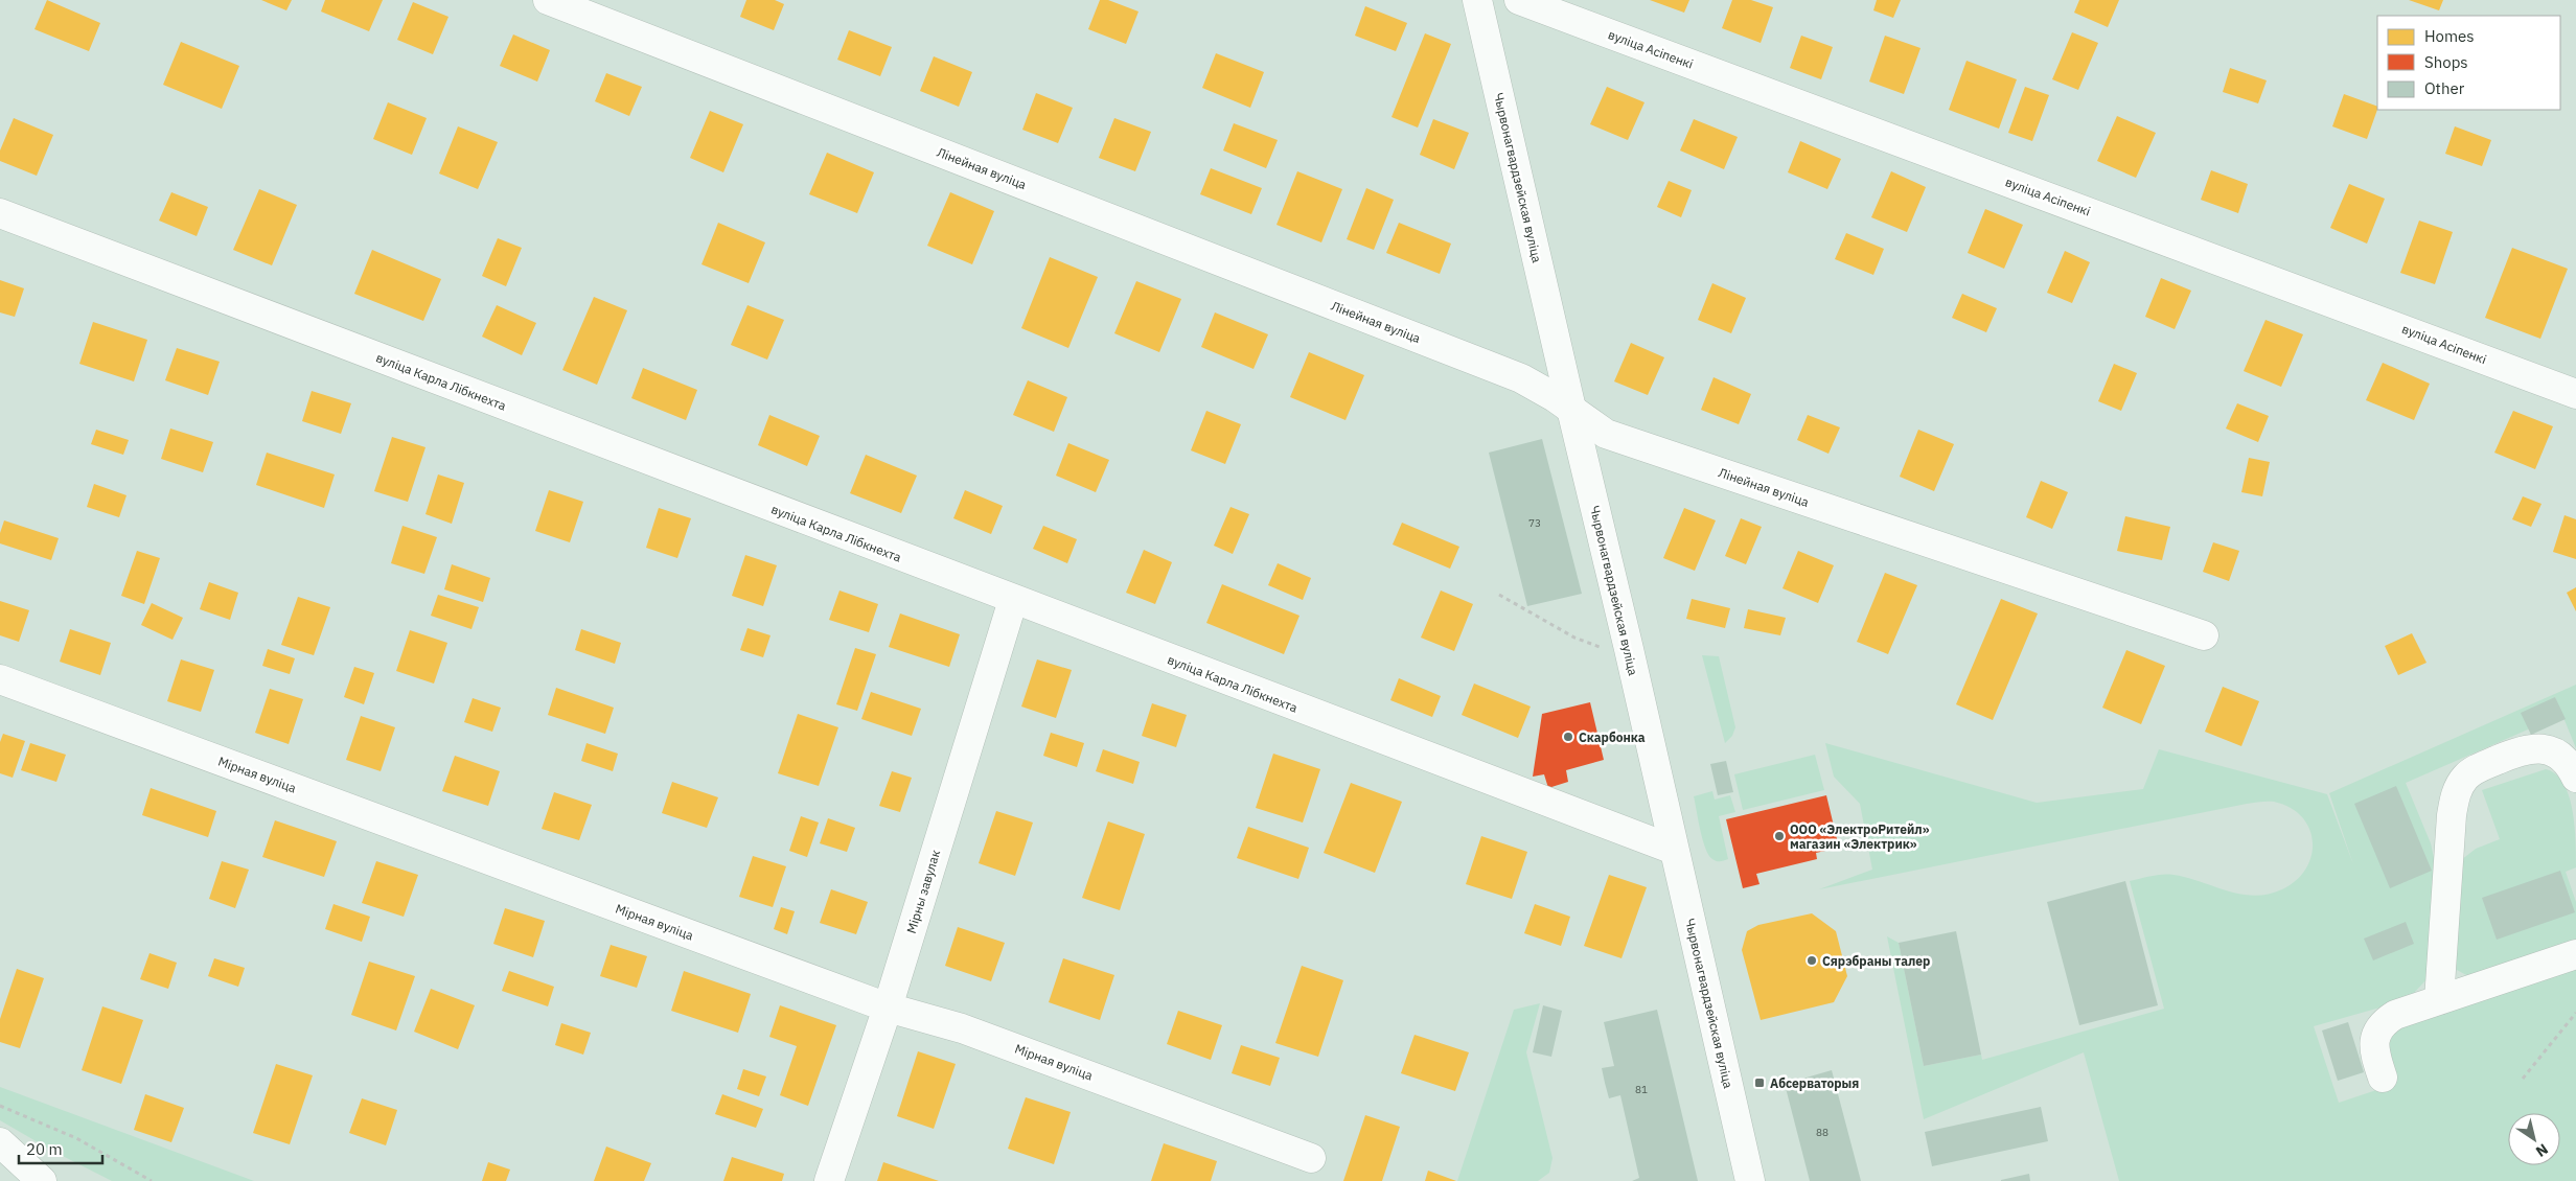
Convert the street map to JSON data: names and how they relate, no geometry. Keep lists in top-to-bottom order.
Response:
{
  "streets": {
    "street": [
      "вуліца Асіпенкі",
      "Лінейная вуліца",
      "Чырвонагвардзейская вуліца",
      "вуліца Карла Лібкнехта",
      "Мірная вуліца",
      "Мірны завулак"
    ]
  },
  "crossings": [
    ["Лінейная вуліца", "Чырвонагвардзейская вуліца"],
    ["Чырвонагвардзейская вуліца", "вуліца Карла Лібкнехта"],
    ["вуліца Карла Лібкнехта", "Мірны завулак"],
    ["Мірная вуліца", "Мірны завулак"]
  ],
  "places": {
    "other": ["Скарбонка", "ООО «ЭлектроРитейл» магазин «Электрик»", "Сярэбраны талер"],
    "transit": ["Абсерваторыя"]
  },
  "house_numbers": ["73", "81", "88"],
  "legend": ["Homes", "Shops", "Other"],
  "scale_bar": "20 m",
  "north": "bottom right"
}
